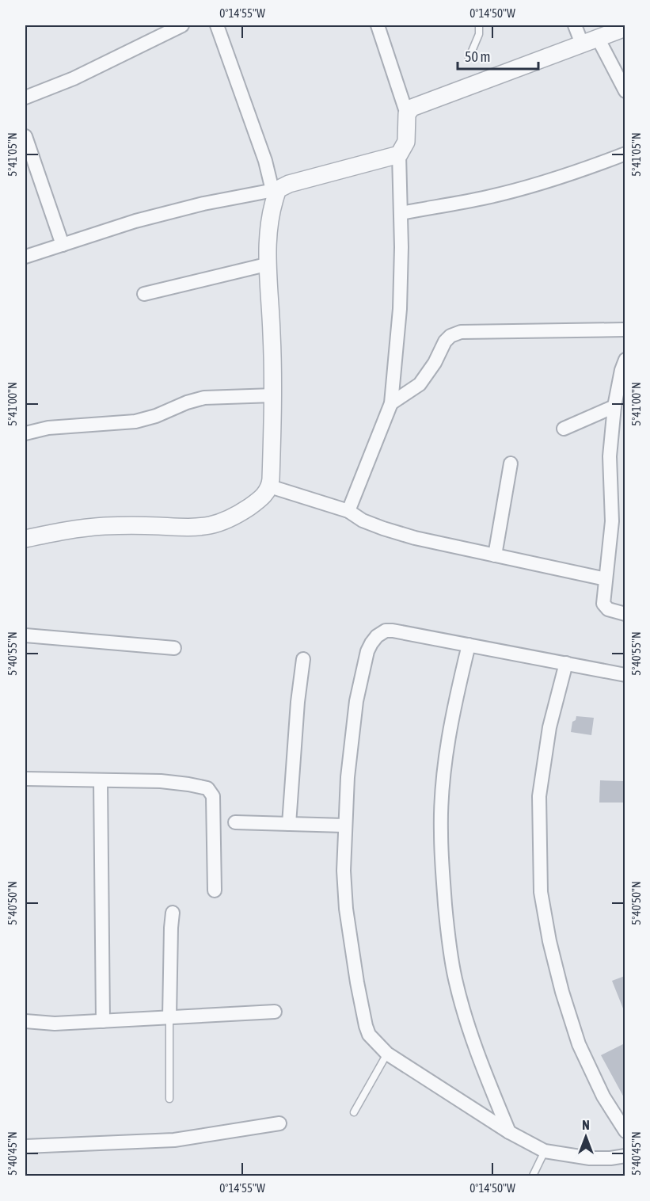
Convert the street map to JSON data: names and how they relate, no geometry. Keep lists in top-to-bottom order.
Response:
{
  "scale_bar": "50 m",
  "north": "top",
  "coordinates": [
    "0°14'55\"W",
    "0°14'50\"W",
    "5°41'05\"N",
    "5°41'00\"N",
    "5°40'55\"N",
    "5°40'50\"N",
    "5°40'45\"N"
  ]
}
